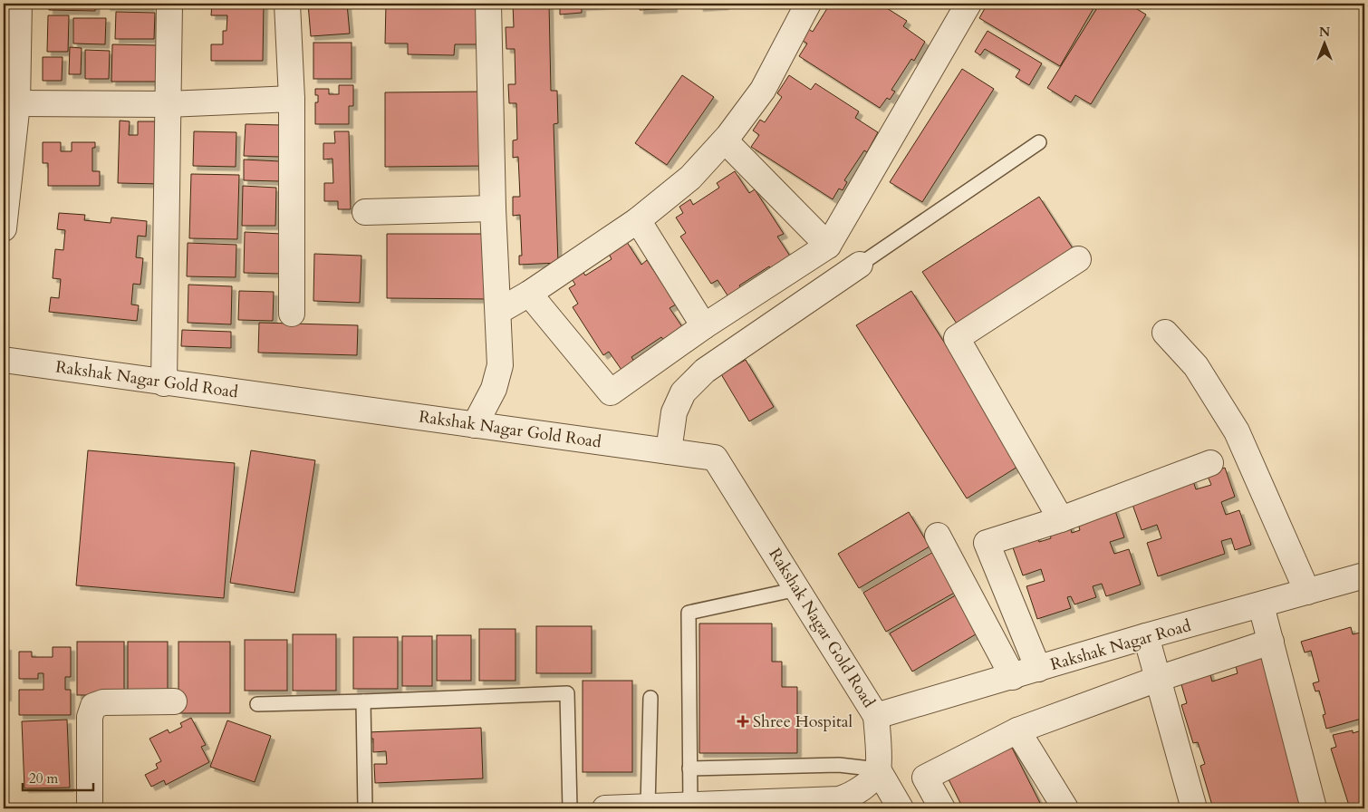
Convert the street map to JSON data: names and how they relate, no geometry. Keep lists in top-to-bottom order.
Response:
{
  "streets": {
    "street": ["Rakshak Nagar Gold Road", "Rakshak Nagar Road"]
  },
  "crossings": [
    ["Rakshak Nagar Gold Road", "Rakshak Nagar Road"]
  ],
  "places": {
    "health": ["Shree Hospital"]
  },
  "scale_bar": "20 m",
  "north": "top"
}
